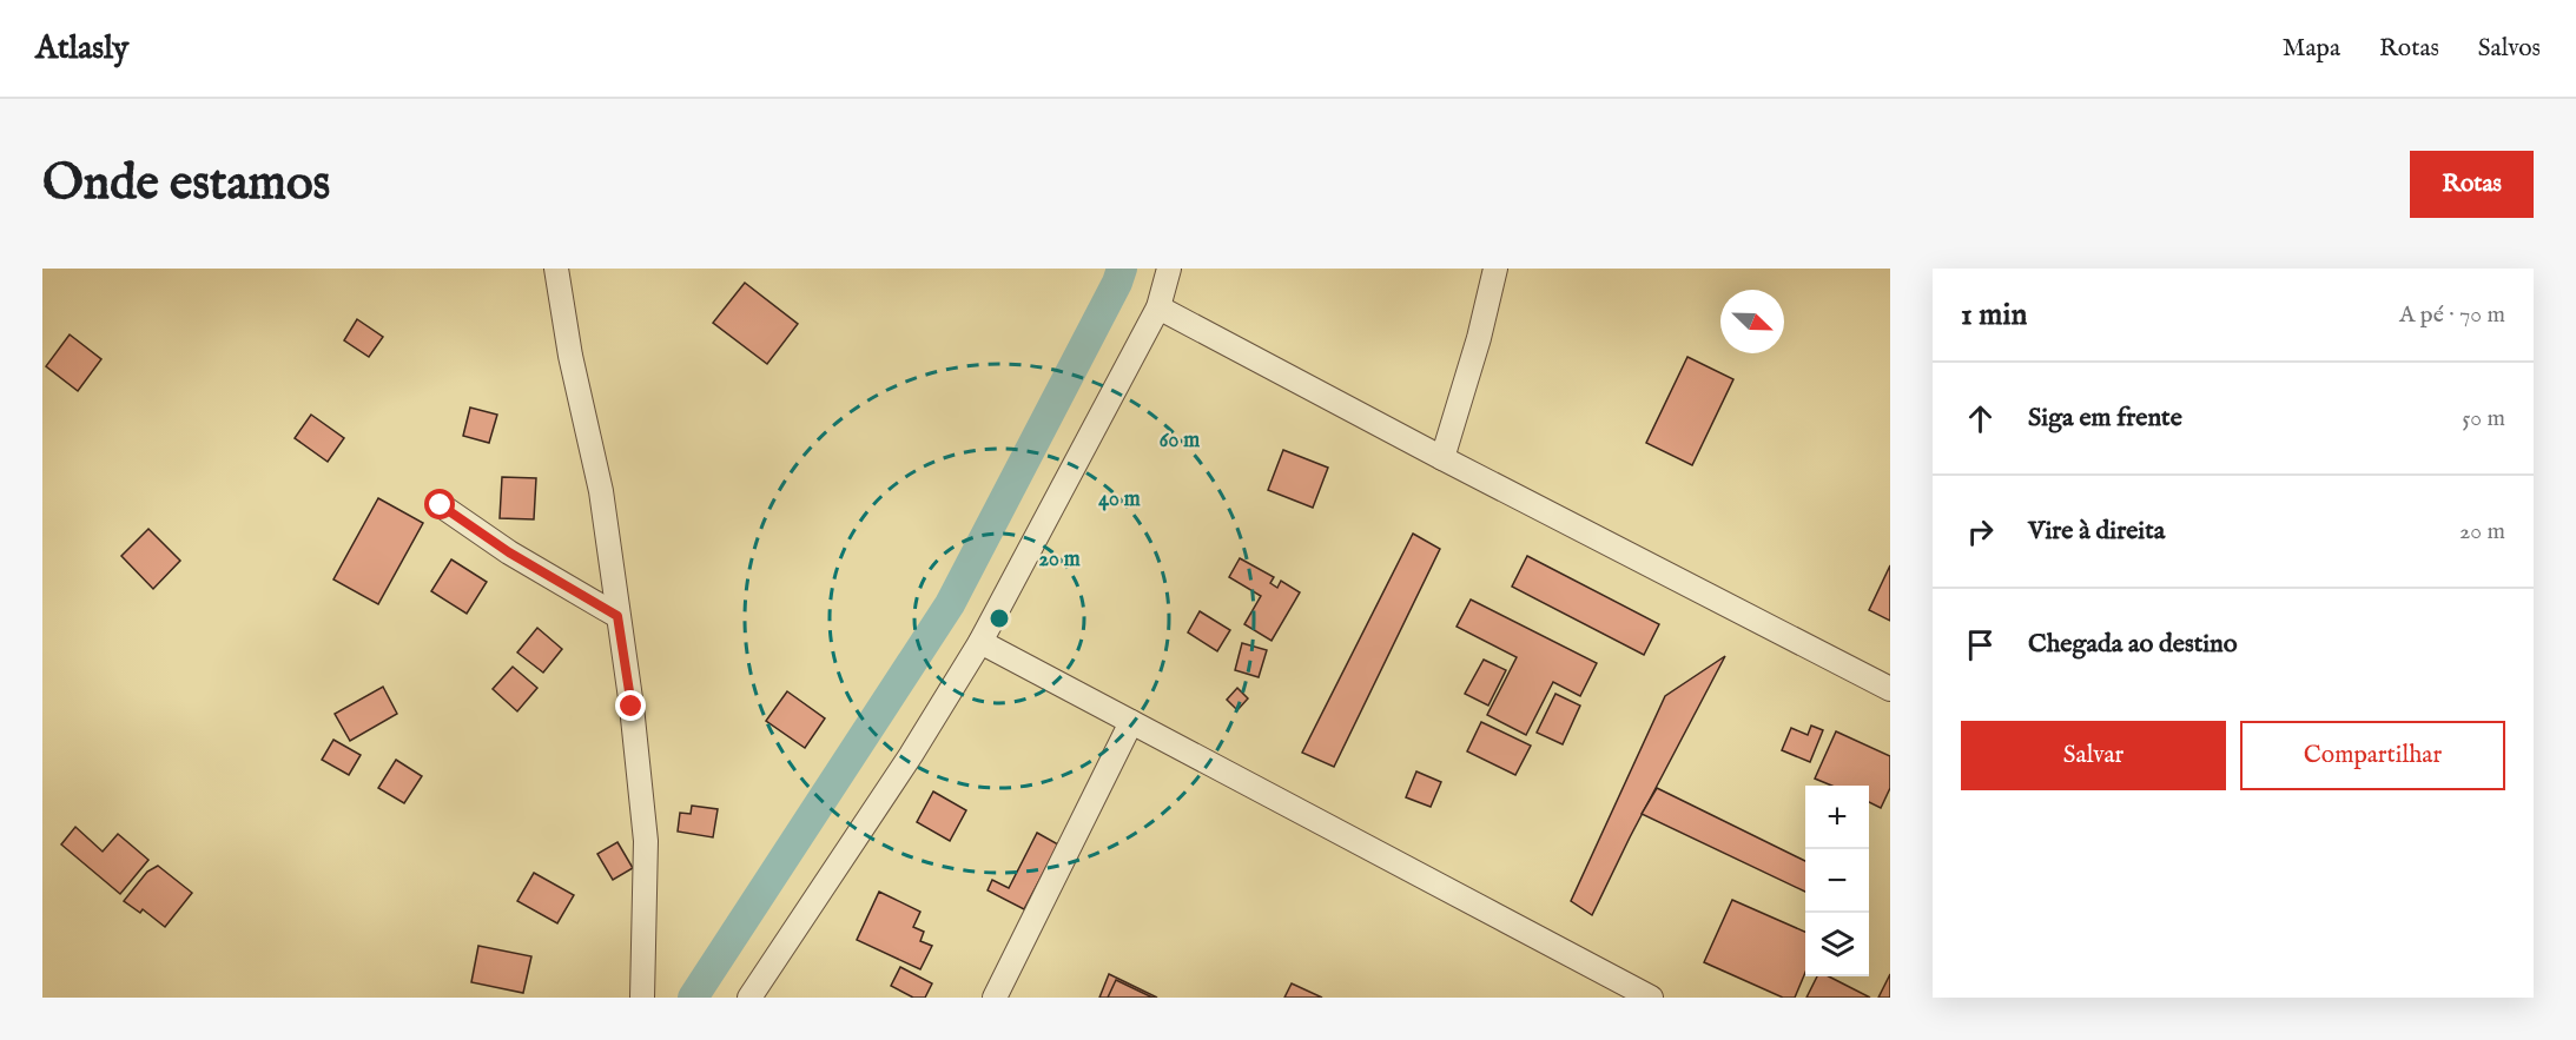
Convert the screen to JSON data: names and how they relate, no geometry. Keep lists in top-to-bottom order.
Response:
{
  "north": "bottom right",
  "page": {
    "header": "Atlasly",
    "nav": ["Mapa", "Rotas", "Salvos"],
    "buttons": [
      "Rotas",
      ["Salvar", "Compartilhar"]
    ],
    "title": "Onde estamos",
    "heading": ["1 min", "A pé · 70 m"],
    "list": [
      ["Siga em frente", "50 m"],
      ["Vire à direita", "20 m"],
      "Chegada ao destino"
    ],
    "map_buttons": ["+", "−"]
  },
  "rings": ["60 m", "40 m", "20 m"]
}
